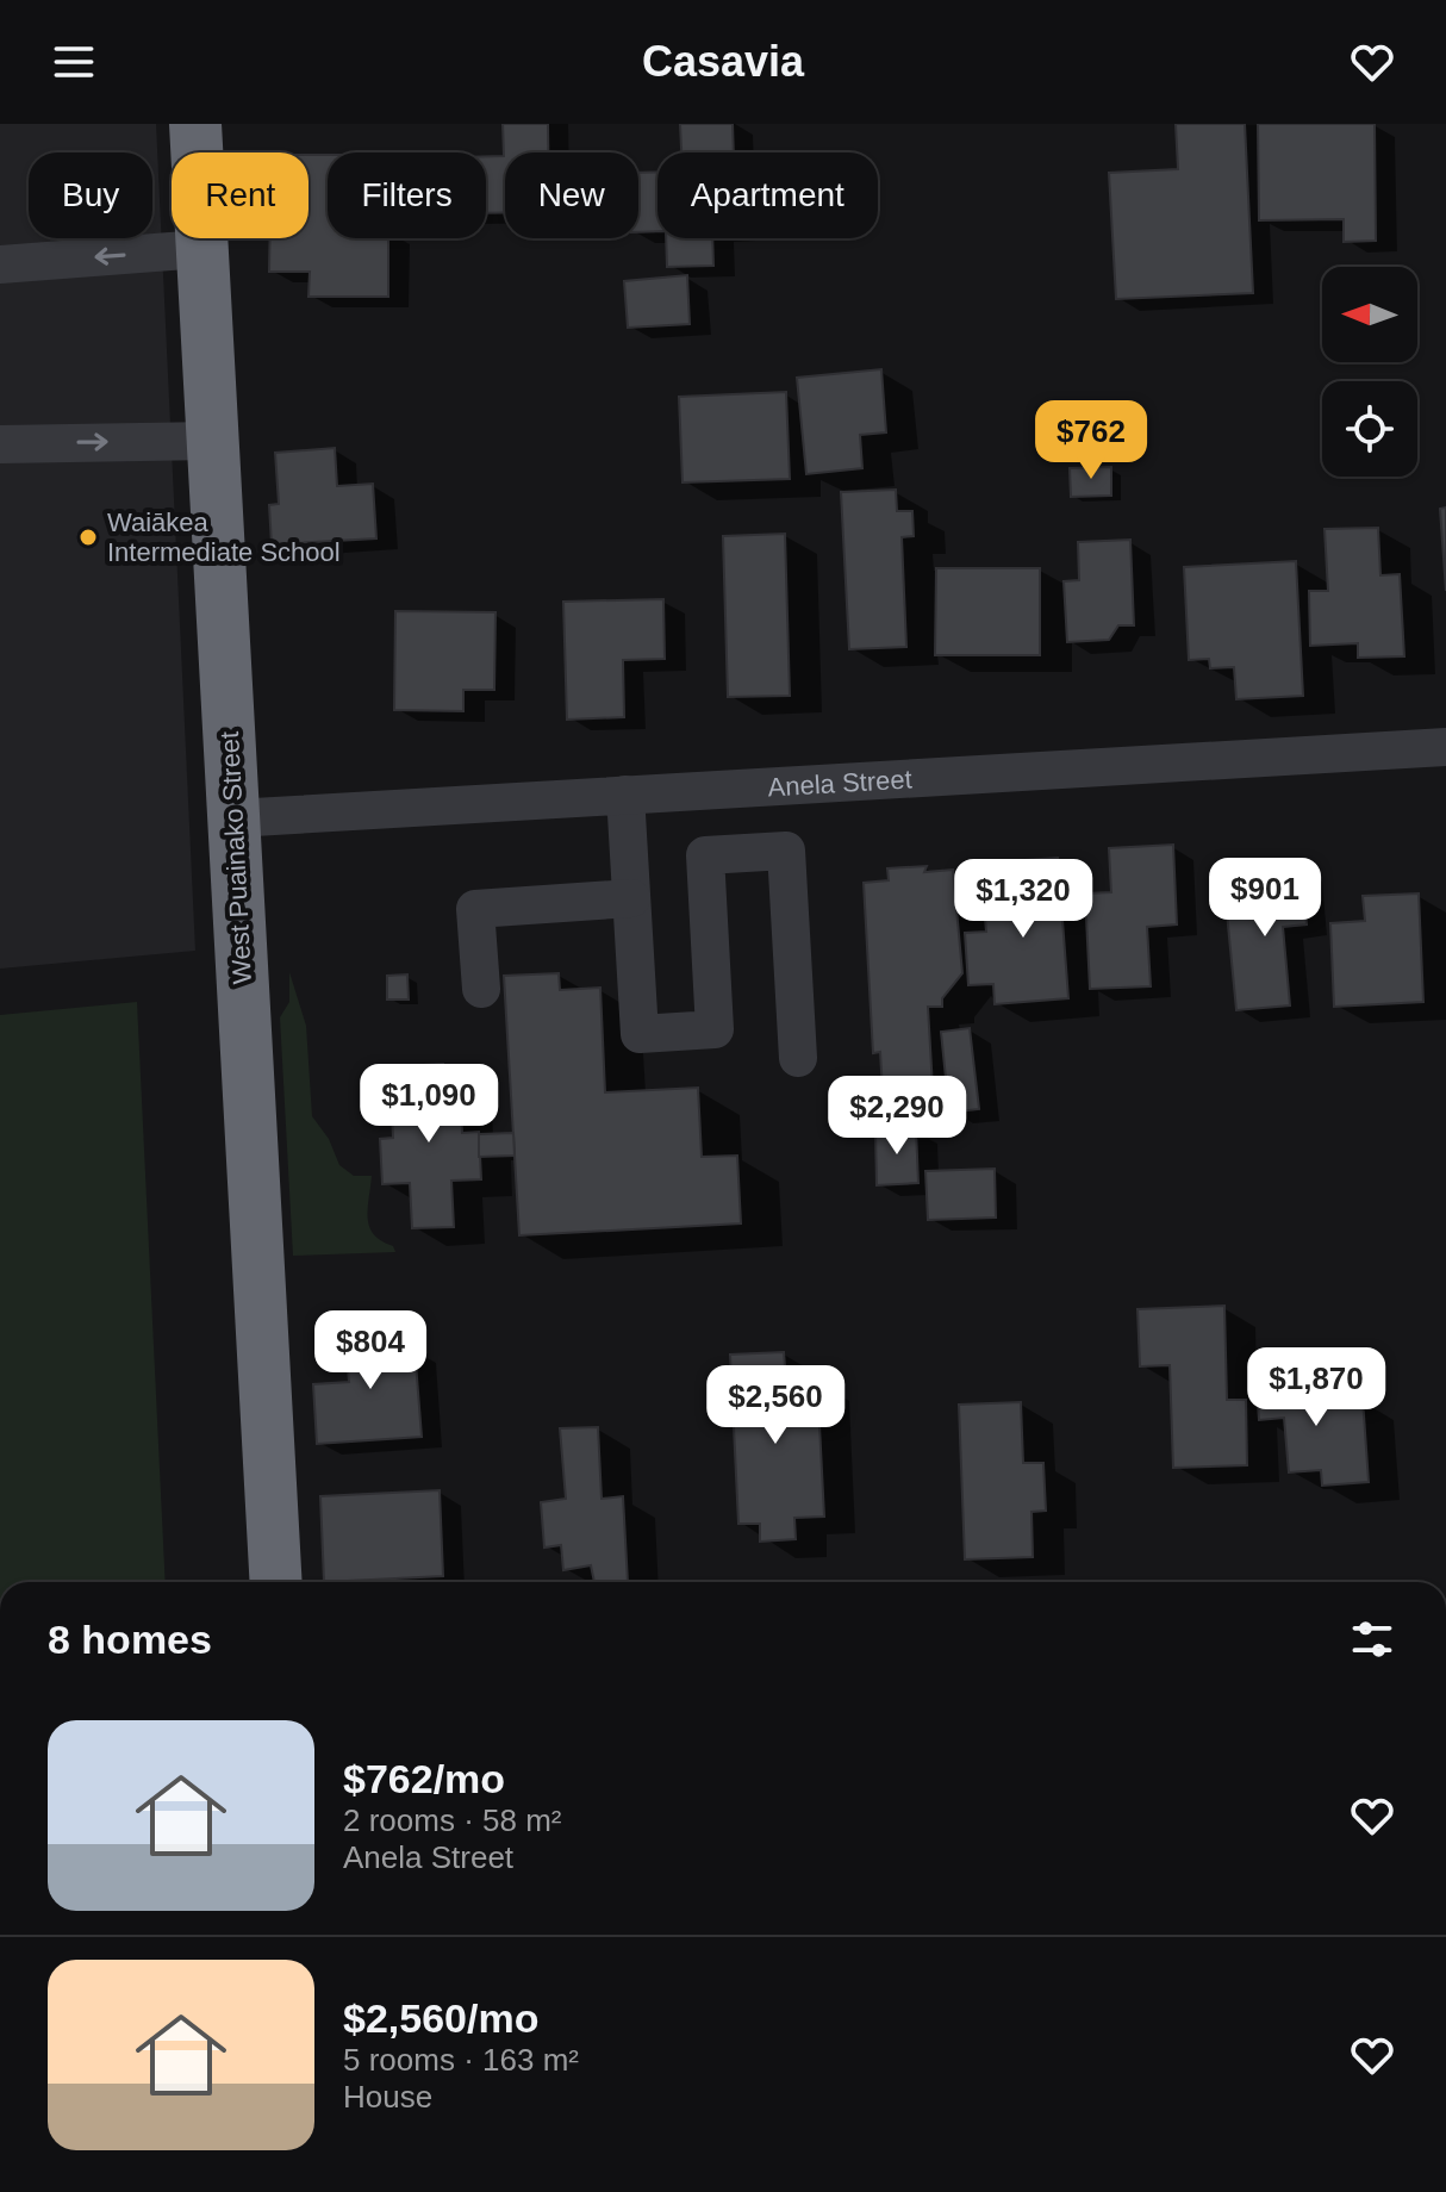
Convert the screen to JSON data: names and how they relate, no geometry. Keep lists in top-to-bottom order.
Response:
{
  "streets": {
    "highway": ["West Puainako Street"],
    "street": ["Anela Street"]
  },
  "crossings": [
    ["Anela Street", "West Puainako Street"]
  ],
  "places": ["Waiākea Intermediate School"],
  "north": "left",
  "page": {
    "header": "Casavia",
    "chip": [
      "Buy",
      "Rent",
      "Filters",
      "New",
      "Apartment"
    ],
    "price": [
      "$762",
      "$901",
      "$1,320",
      "$1,090",
      "$2,290",
      "$804",
      "$1,870",
      "$2,560"
    ],
    "heading": "8 homes",
    "list": [
      {
        "name": "$762/mo",
        "note": "2 rooms · 58 m² · Anela Street"
      },
      {
        "name": "$2,560/mo",
        "note": "5 rooms · 163 m² · House"
      }
    ]
  }
}
